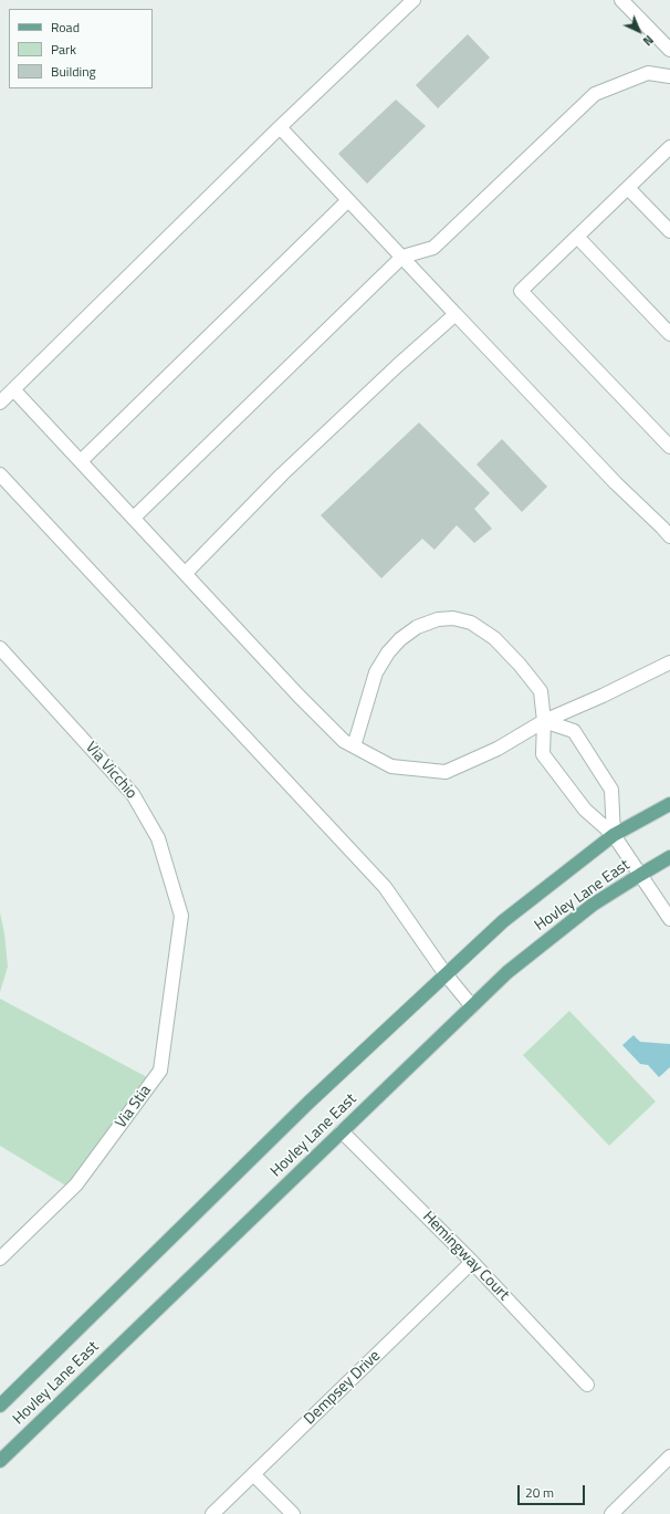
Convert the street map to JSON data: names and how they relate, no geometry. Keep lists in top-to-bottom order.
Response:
{
  "streets": {
    "main road": ["Hovley Lane East"],
    "street": [
      "Via Vicchio",
      "Via Stia",
      "Hemingway Court",
      "Dempsey Drive"
    ]
  },
  "crossings": [
    ["Via Vicchio", "Via Stia"],
    ["Hovley Lane East", "Hemingway Court"],
    ["Hemingway Court", "Dempsey Drive"]
  ],
  "legend": ["Road", "Park", "Building"],
  "scale_bar": "20 m",
  "north": "bottom right"
}
